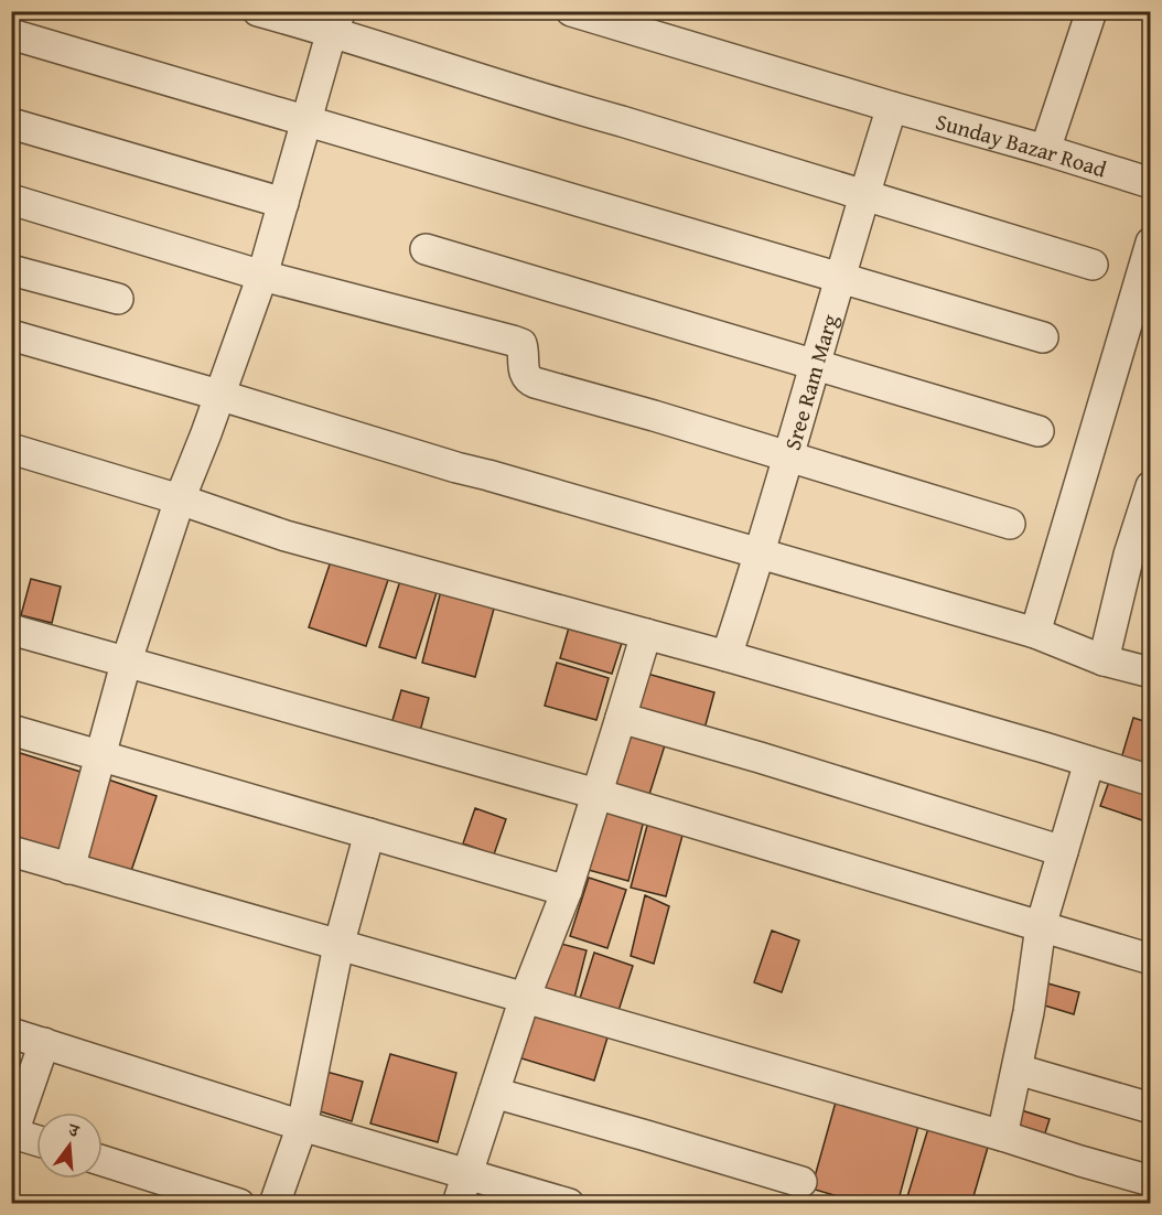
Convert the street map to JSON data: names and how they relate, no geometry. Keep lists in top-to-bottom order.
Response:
{
  "streets": {
    "street": ["Sunday Bazar Road", "Sree Ram Marg"]
  },
  "crossings": [
    ["Sunday Bazar Road", "Sree Ram Marg"]
  ],
  "north": "top"
}
